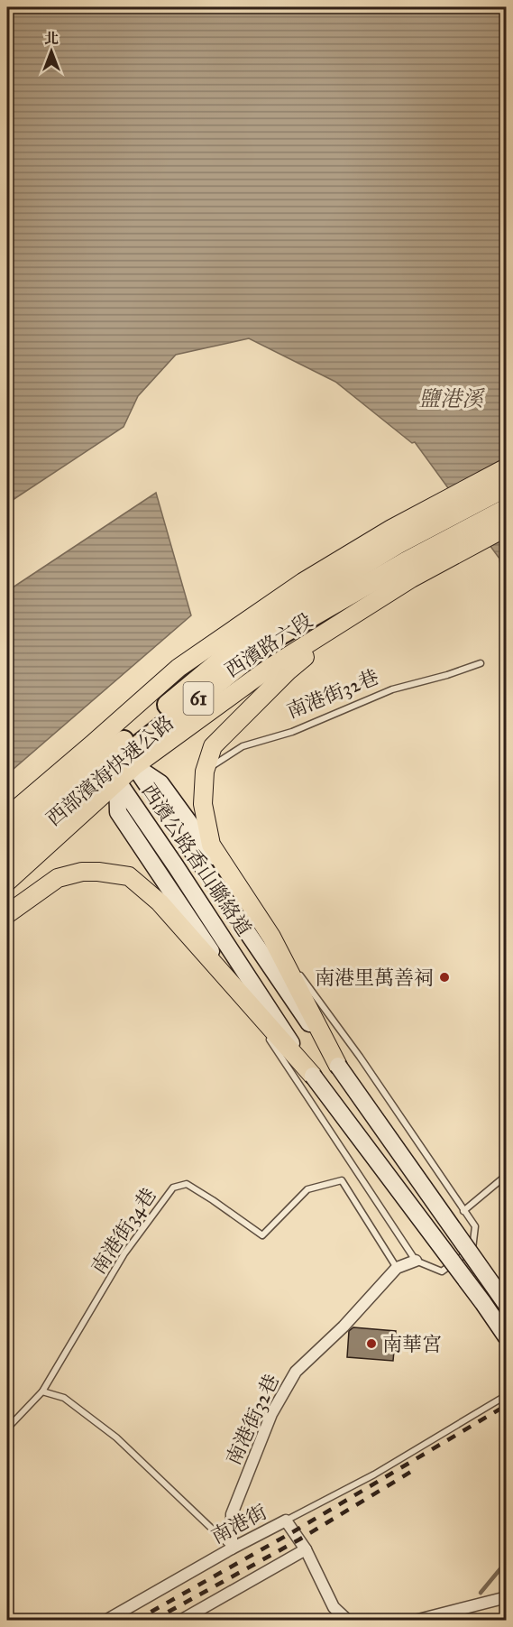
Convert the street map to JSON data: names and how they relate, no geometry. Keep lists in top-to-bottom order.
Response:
{
  "streets": {
    "highway": ["61", "西部濱海快速公路"],
    "main road": ["西濱路六段"],
    "street": ["南港街32巷", "西濱公路香山聯絡道", "南港街"],
    "lane": ["南港街34巷"]
  },
  "crossings": [
    ["西濱路六段", "61"],
    ["西濱路六段", "西部濱海快速公路"],
    ["西濱路六段", "西濱公路香山聯絡道"],
    ["南港街32巷", "南港街34巷"],
    ["南港街32巷", "南港街"],
    ["61", "西部濱海快速公路"],
    ["西部濱海快速公路", "西濱公路香山聯絡道"]
  ],
  "water": ["鹽港溪"],
  "places": ["南港里萬善祠", "南華宮"],
  "north": "top"
}
